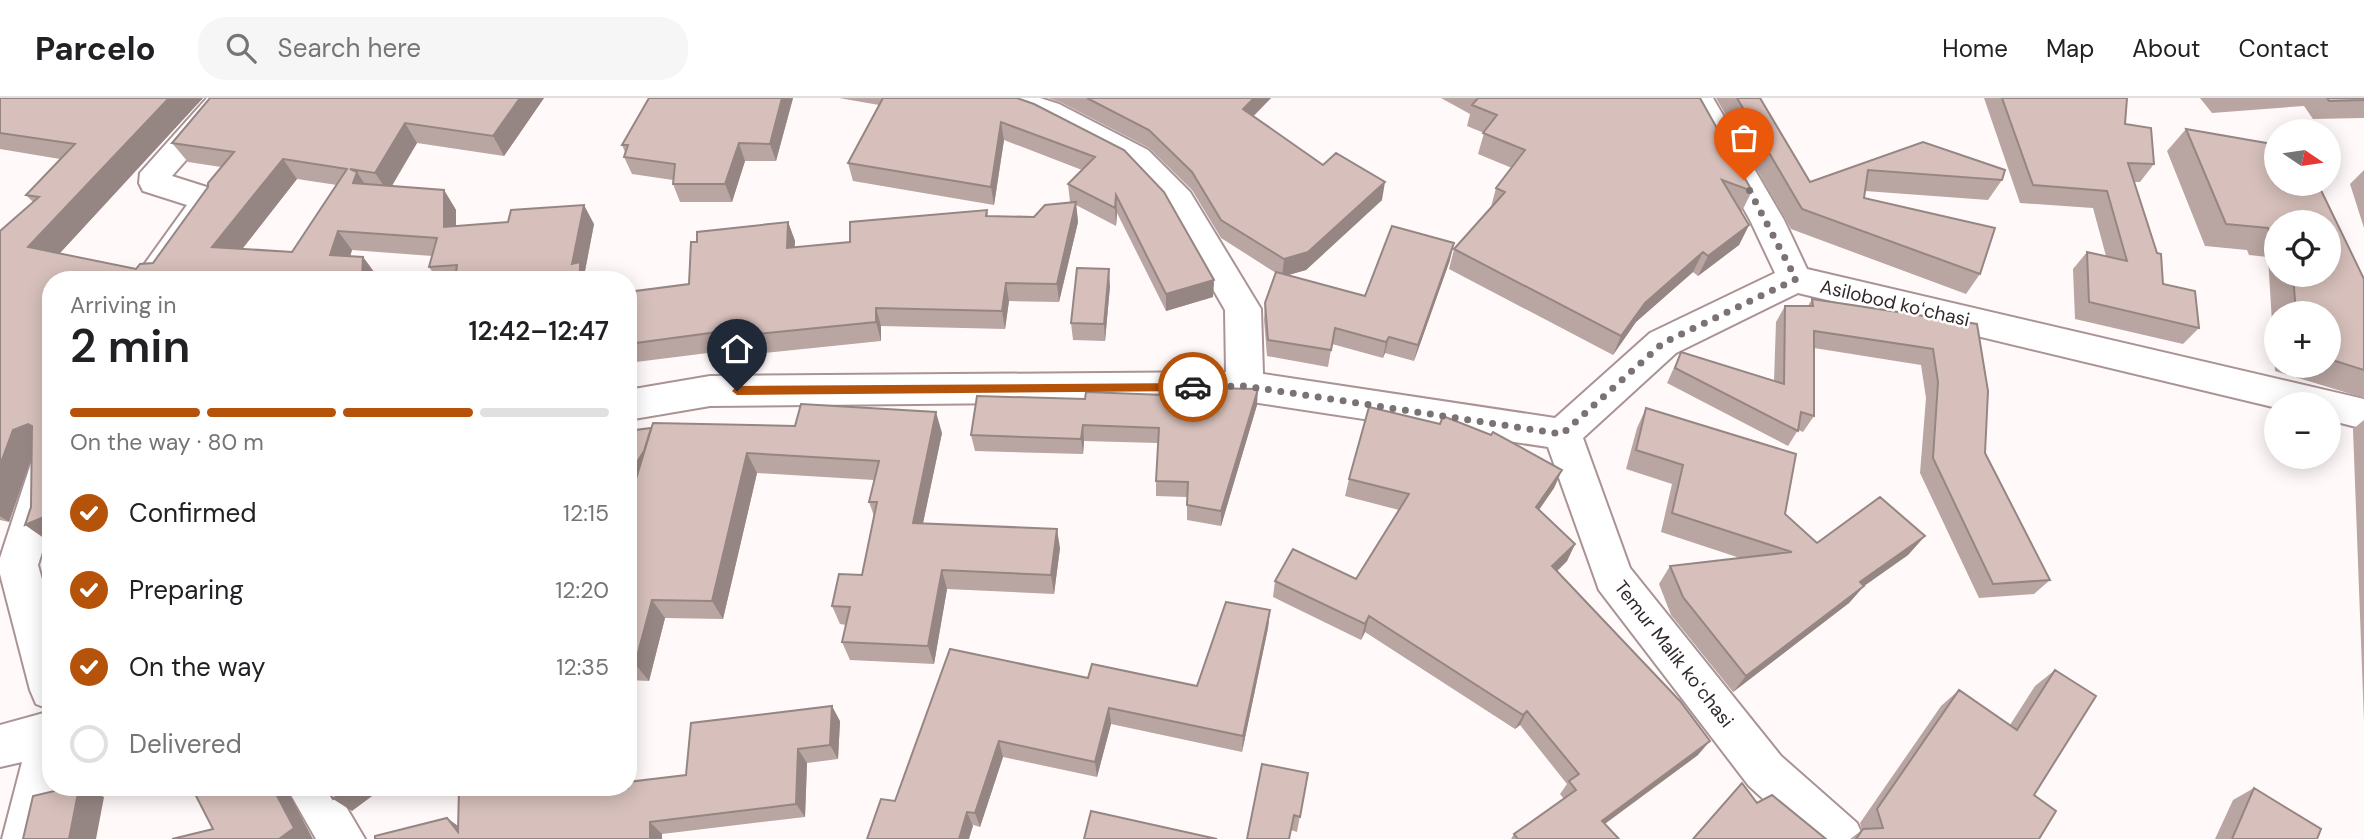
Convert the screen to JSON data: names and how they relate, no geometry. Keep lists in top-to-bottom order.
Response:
{
  "streets": {
    "street": ["Asilobod koʻchasi", "Temur Malik koʻchasi"]
  },
  "crossings": [
    ["Asilobod koʻchasi", "Temur Malik koʻchasi"]
  ],
  "north": "right",
  "page": {
    "header": "Parcelo",
    "search": "Search here",
    "nav": [
      "Home",
      "Map",
      "About",
      "Contact"
    ],
    "map_buttons": ["+", "−"],
    "heading": ["2 min", "Arriving in", "12:42–12:47"],
    "bar": "On the way · 80 m",
    "list": [
      ["Confirmed", "12:15"],
      ["Preparing", "12:20"],
      ["On the way", "12:35"],
      "Delivered"
    ]
  }
}
